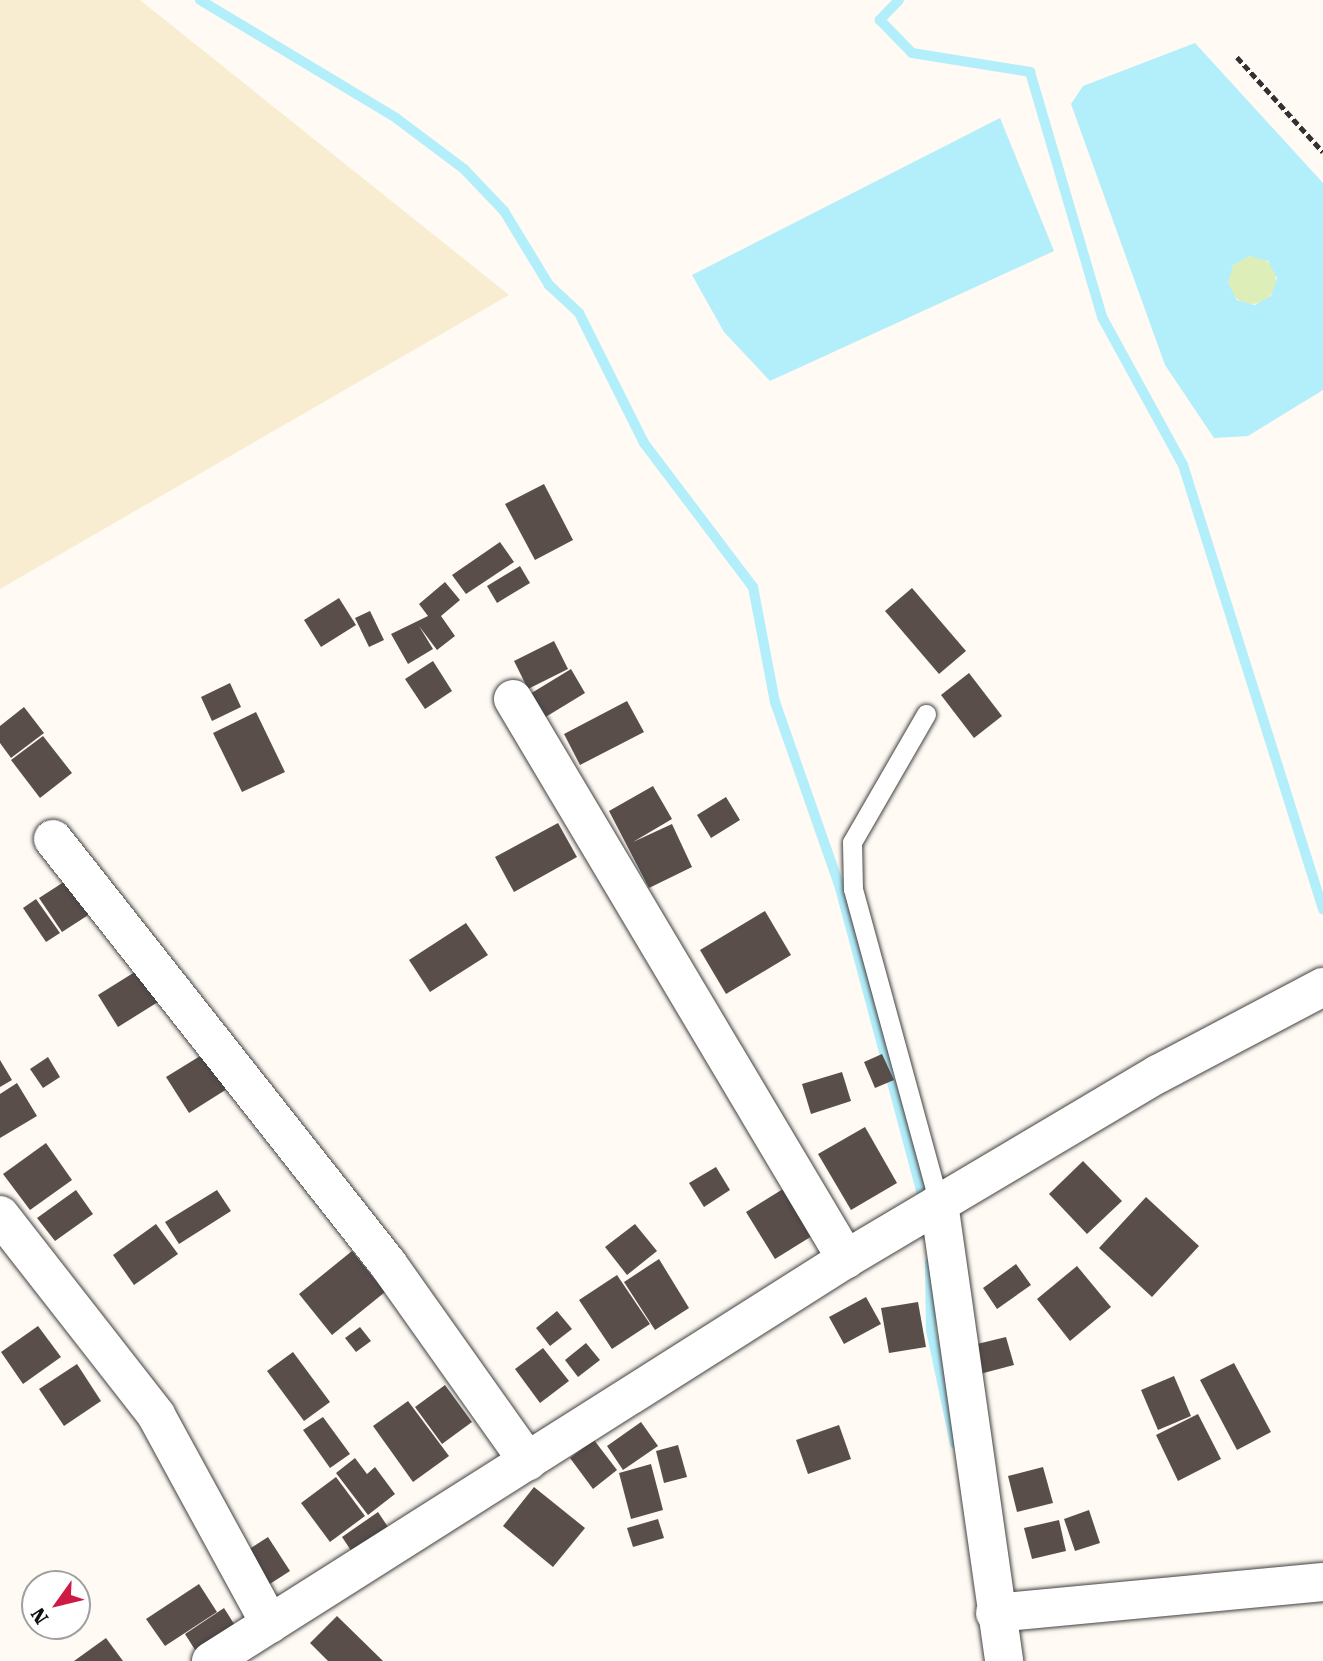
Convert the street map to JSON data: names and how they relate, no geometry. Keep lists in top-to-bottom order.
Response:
{
  "north": "bottom left"
}
